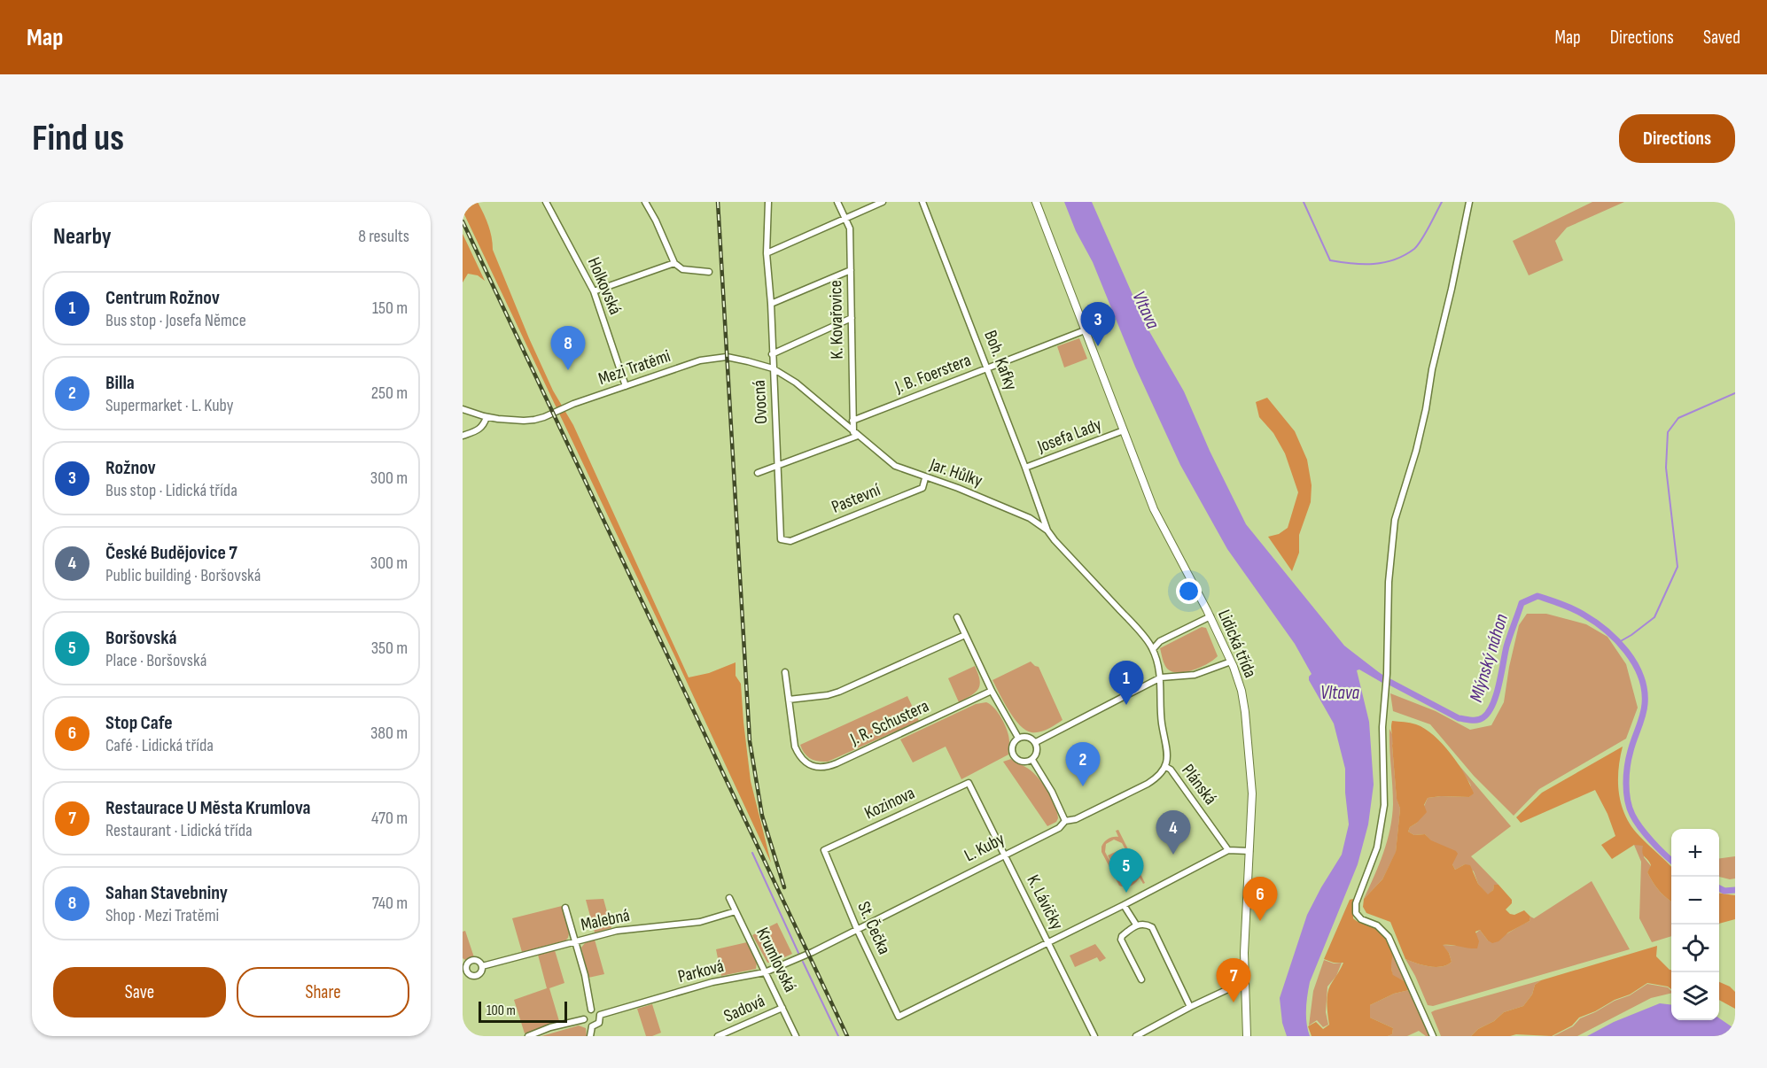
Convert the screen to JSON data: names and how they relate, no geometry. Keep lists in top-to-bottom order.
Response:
{
  "streets": {
    "street": [
      "Holkovská",
      "K. Kovařovice",
      "Boh. Kafky",
      "Mezi Tratěmi",
      "J. B. Foerstera",
      "Ovocná",
      "Josefa Lady",
      "Jar. Hůlky",
      "Pastevní",
      "Lidická třída",
      "J. R. Schustera",
      "Plánská",
      "Kozinova",
      "L. Kuby",
      "K. Lávičky",
      "Malebná",
      "St. Čečka",
      "Krumlovská",
      "Parková",
      "Sadová"
    ]
  },
  "crossings": [
    ["Holkovská", "Mezi Tratěmi"],
    ["K. Kovařovice", "J. B. Foerstera"],
    ["K. Kovařovice", "Jar. Hůlky"],
    ["Boh. Kafky", "J. B. Foerstera"],
    ["Boh. Kafky", "Josefa Lady"],
    ["Boh. Kafky", "Jar. Hůlky"],
    ["Mezi Tratěmi", "Jar. Hůlky"],
    ["J. B. Foerstera", "Lidická třída"],
    ["Ovocná", "Jar. Hůlky"],
    ["Ovocná", "Pastevní"],
    ["Josefa Lady", "Lidická třída"],
    ["Jar. Hůlky", "Pastevní"],
    ["Jar. Hůlky", "Plánská"],
    ["Plánská", "L. Kuby"],
    ["Kozinova", "K. Lávičky"],
    ["Kozinova", "St. Čečka"],
    ["L. Kuby", "K. Lávičky"],
    ["L. Kuby", "St. Čečka"],
    ["L. Kuby", "Parková"],
    ["K. Lávičky", "St. Čečka"],
    ["Malebná", "Krumlovská"],
    ["Krumlovská", "Parková"],
    ["Krumlovská", "Sadová"]
  ],
  "water": ["Vltava", "Mlýnský náhon"],
  "scale_bar": "100 m",
  "page": {
    "header": "Map",
    "nav": ["Map", "Directions", "Saved"],
    "buttons": [
      "Directions",
      ["Save", "Share"]
    ],
    "title": "Find us",
    "heading": ["Nearby", "8 results"],
    "list": [
      {
        "mark": "1",
        "name": "Centrum Rožnov",
        "note": "Bus stop · Josefa Němce",
        "value": "150 m"
      },
      {
        "mark": "2",
        "name": "Billa",
        "note": "Supermarket · L. Kuby",
        "value": "250 m"
      },
      {
        "mark": "3",
        "name": "Rožnov",
        "note": "Bus stop · Lidická třída",
        "value": "300 m"
      },
      {
        "mark": "4",
        "name": "České Budějovice 7",
        "note": "Public building · Boršovská",
        "value": "300 m"
      },
      {
        "mark": "5",
        "name": "Boršovská",
        "note": "Place · Boršovská",
        "value": "350 m"
      },
      {
        "mark": "6",
        "name": "Stop Cafe",
        "note": "Café · Lidická třída",
        "value": "380 m"
      },
      {
        "mark": "7",
        "name": "Restaurace U Města Krumlova",
        "note": "Restaurant · Lidická třída",
        "value": "470 m"
      },
      {
        "mark": "8",
        "name": "Sahan Stavebniny",
        "note": "Shop · Mezi Tratěmi",
        "value": "740 m"
      }
    ],
    "pins": [
      "3",
      "8",
      "1",
      "2",
      "4",
      "5",
      "6",
      "7"
    ],
    "map_buttons": ["+", "−"],
    "scale": "100 m"
  }
}
